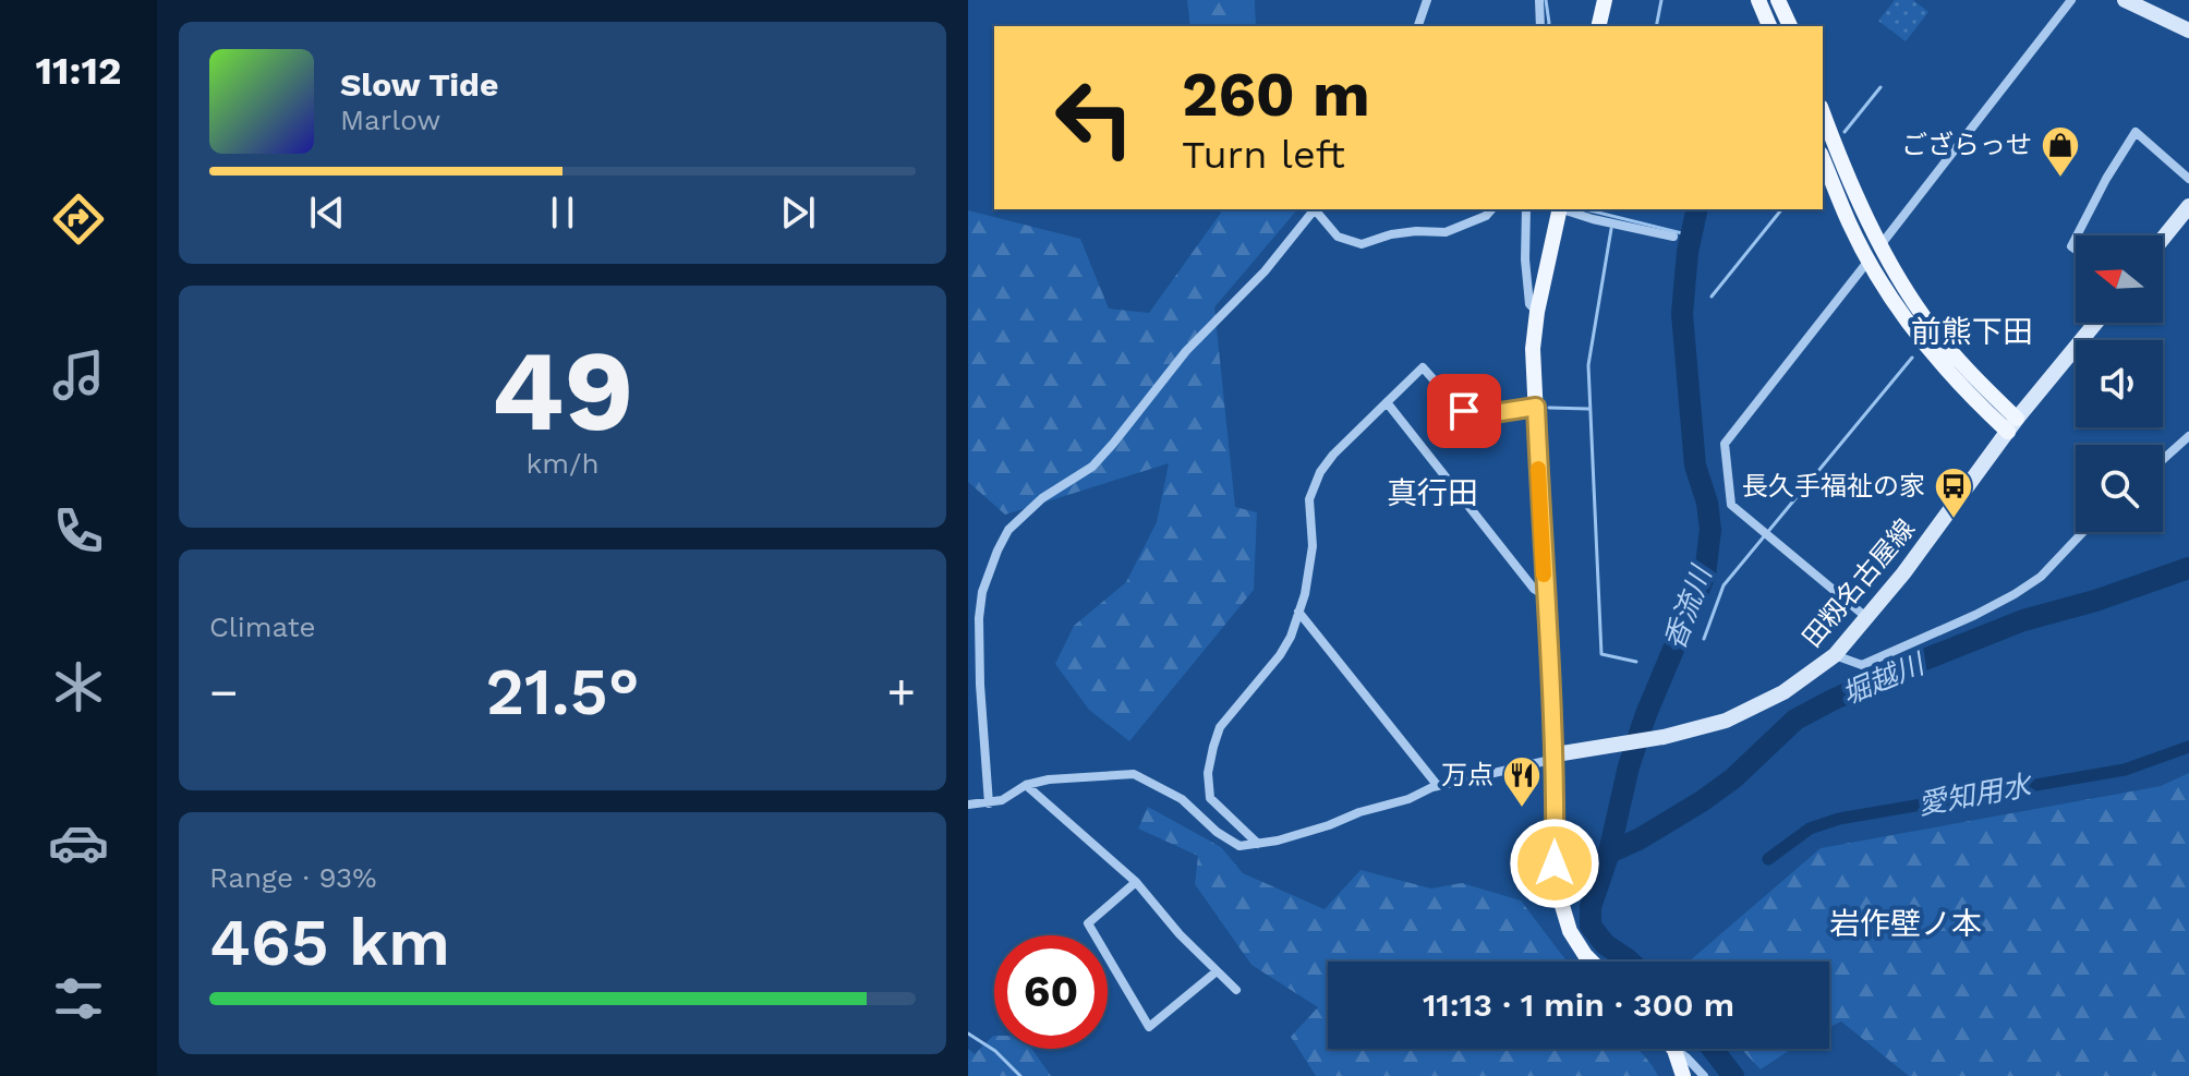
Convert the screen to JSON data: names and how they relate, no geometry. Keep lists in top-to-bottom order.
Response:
{
  "streets": {
    "main road": ["田籾名古屋線"]
  },
  "districts": ["前熊下田", "真行田", "岩作壁ノ本"],
  "water": ["香流川", "堀越川", "愛知用水"],
  "places": {
    "shop": ["ござらっせ"],
    "bus stop": ["長久手福祉の家"],
    "restaurant": ["万点"]
  },
  "north": "left",
  "page": {
    "tabs": "11:12",
    "turn": ["260 m", "Turn left"],
    "song": ["Slow Tide", "Marlow"],
    "tile": [
      ["49", "km/h"],
      "Climate",
      ["Range · 93%", "465 km"]
    ],
    "heat": ["−", "21.5°", "+"],
    "limit": "60",
    "trip": "11:13 · 1 min · 300 m"
  }
}
